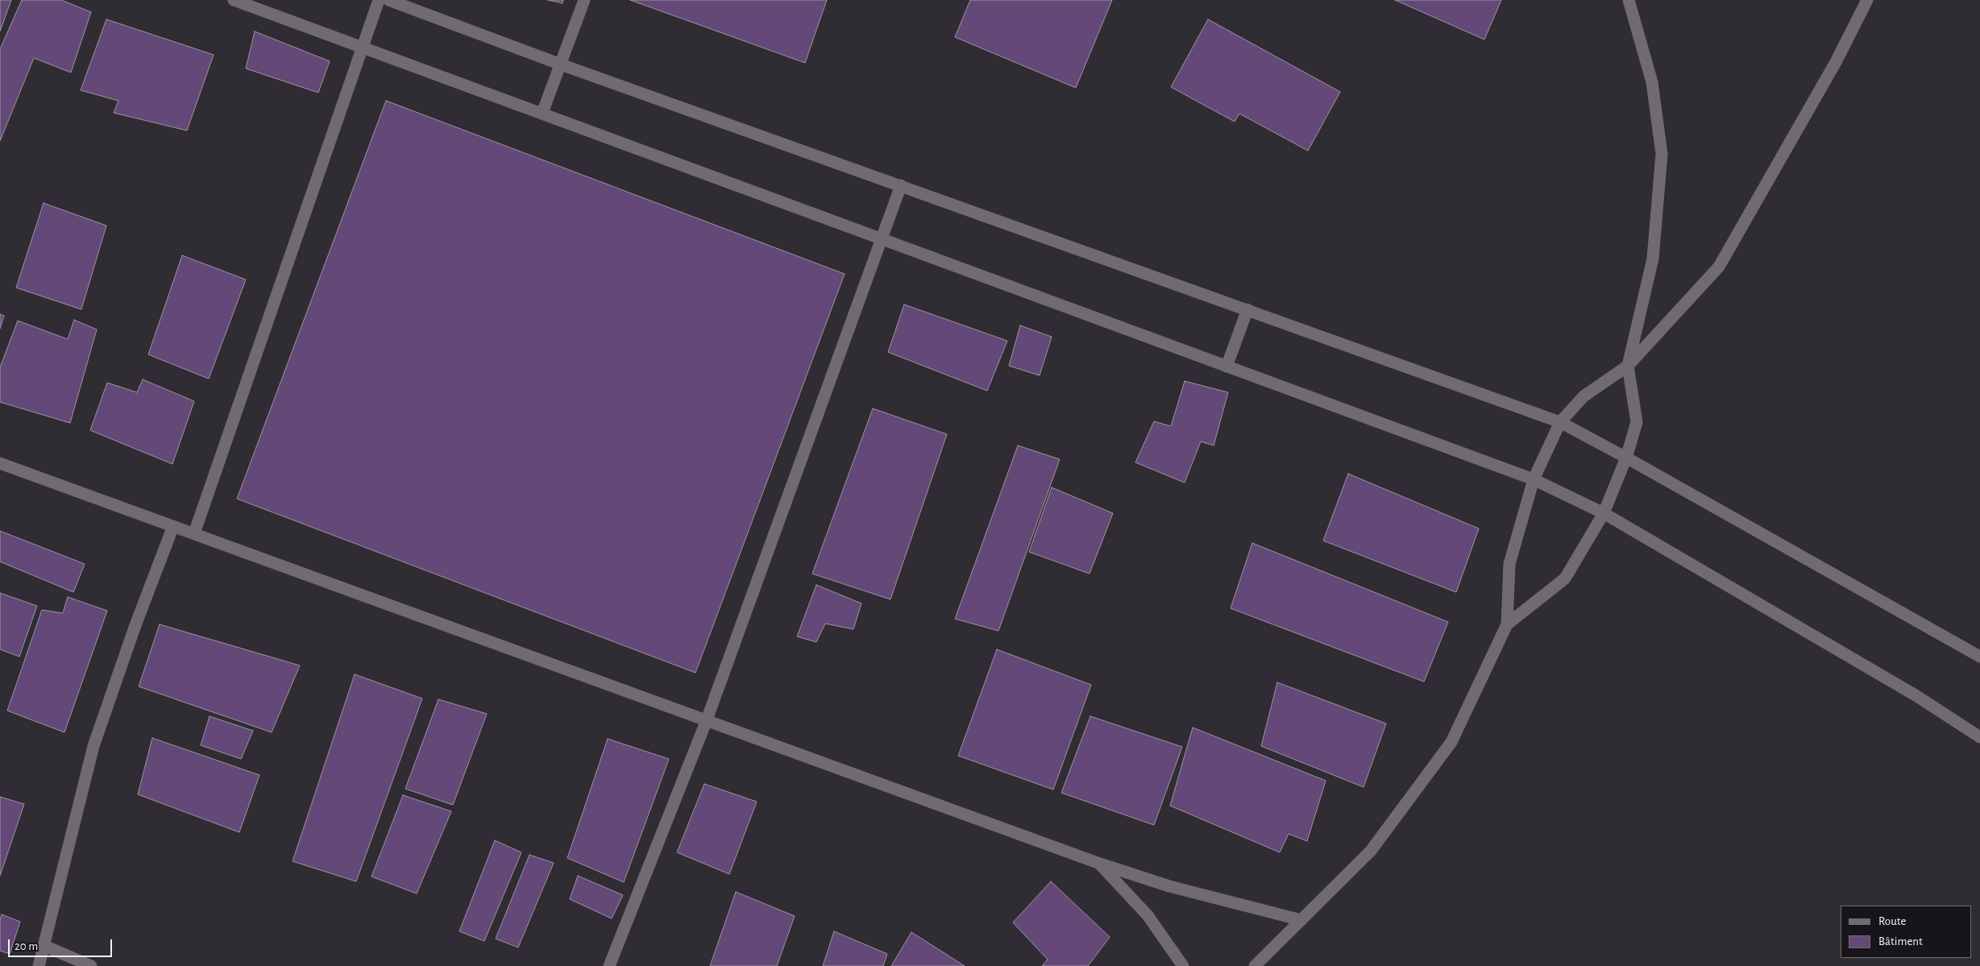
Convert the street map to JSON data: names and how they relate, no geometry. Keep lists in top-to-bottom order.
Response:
{
  "legend": ["Route", "Bâtiment"],
  "scale_bar": "20 m"
}
